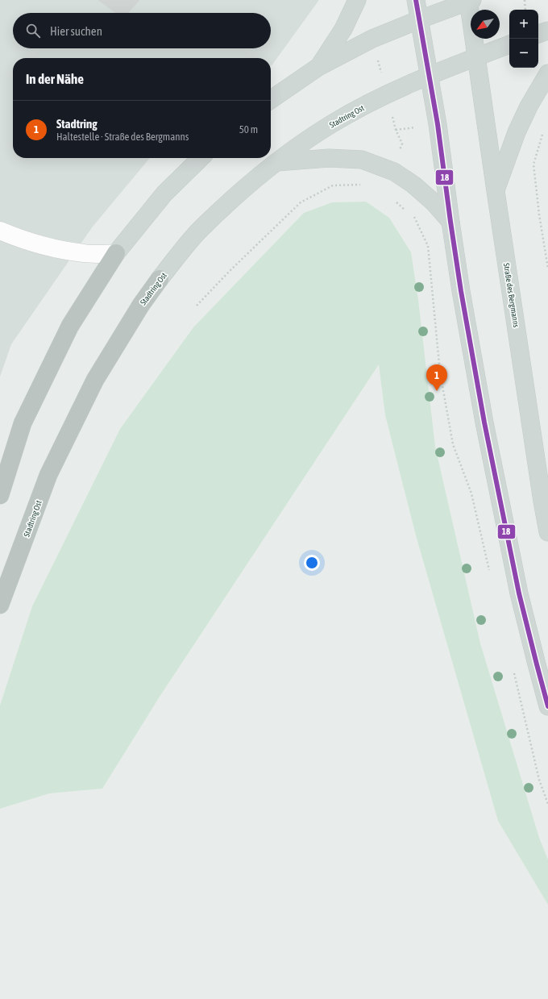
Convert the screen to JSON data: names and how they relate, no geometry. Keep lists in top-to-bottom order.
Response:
{
  "streets": {
    "highway": ["Stadtring Ost"],
    "main road": ["Straße des Bergmanns"]
  },
  "crossings": [
    ["Stadtring Ost", "Straße des Bergmanns"]
  ],
  "lines": ["transit line 18"],
  "north": "bottom left",
  "page": {
    "map_buttons": ["+", "−"],
    "search": "Hier suchen",
    "heading": "In der Nähe",
    "list": [
      {
        "mark": "1",
        "name": "Stadtring",
        "note": "Haltestelle · Straße des Bergmanns",
        "value": "50 m"
      }
    ],
    "pins": "1"
  }
}
